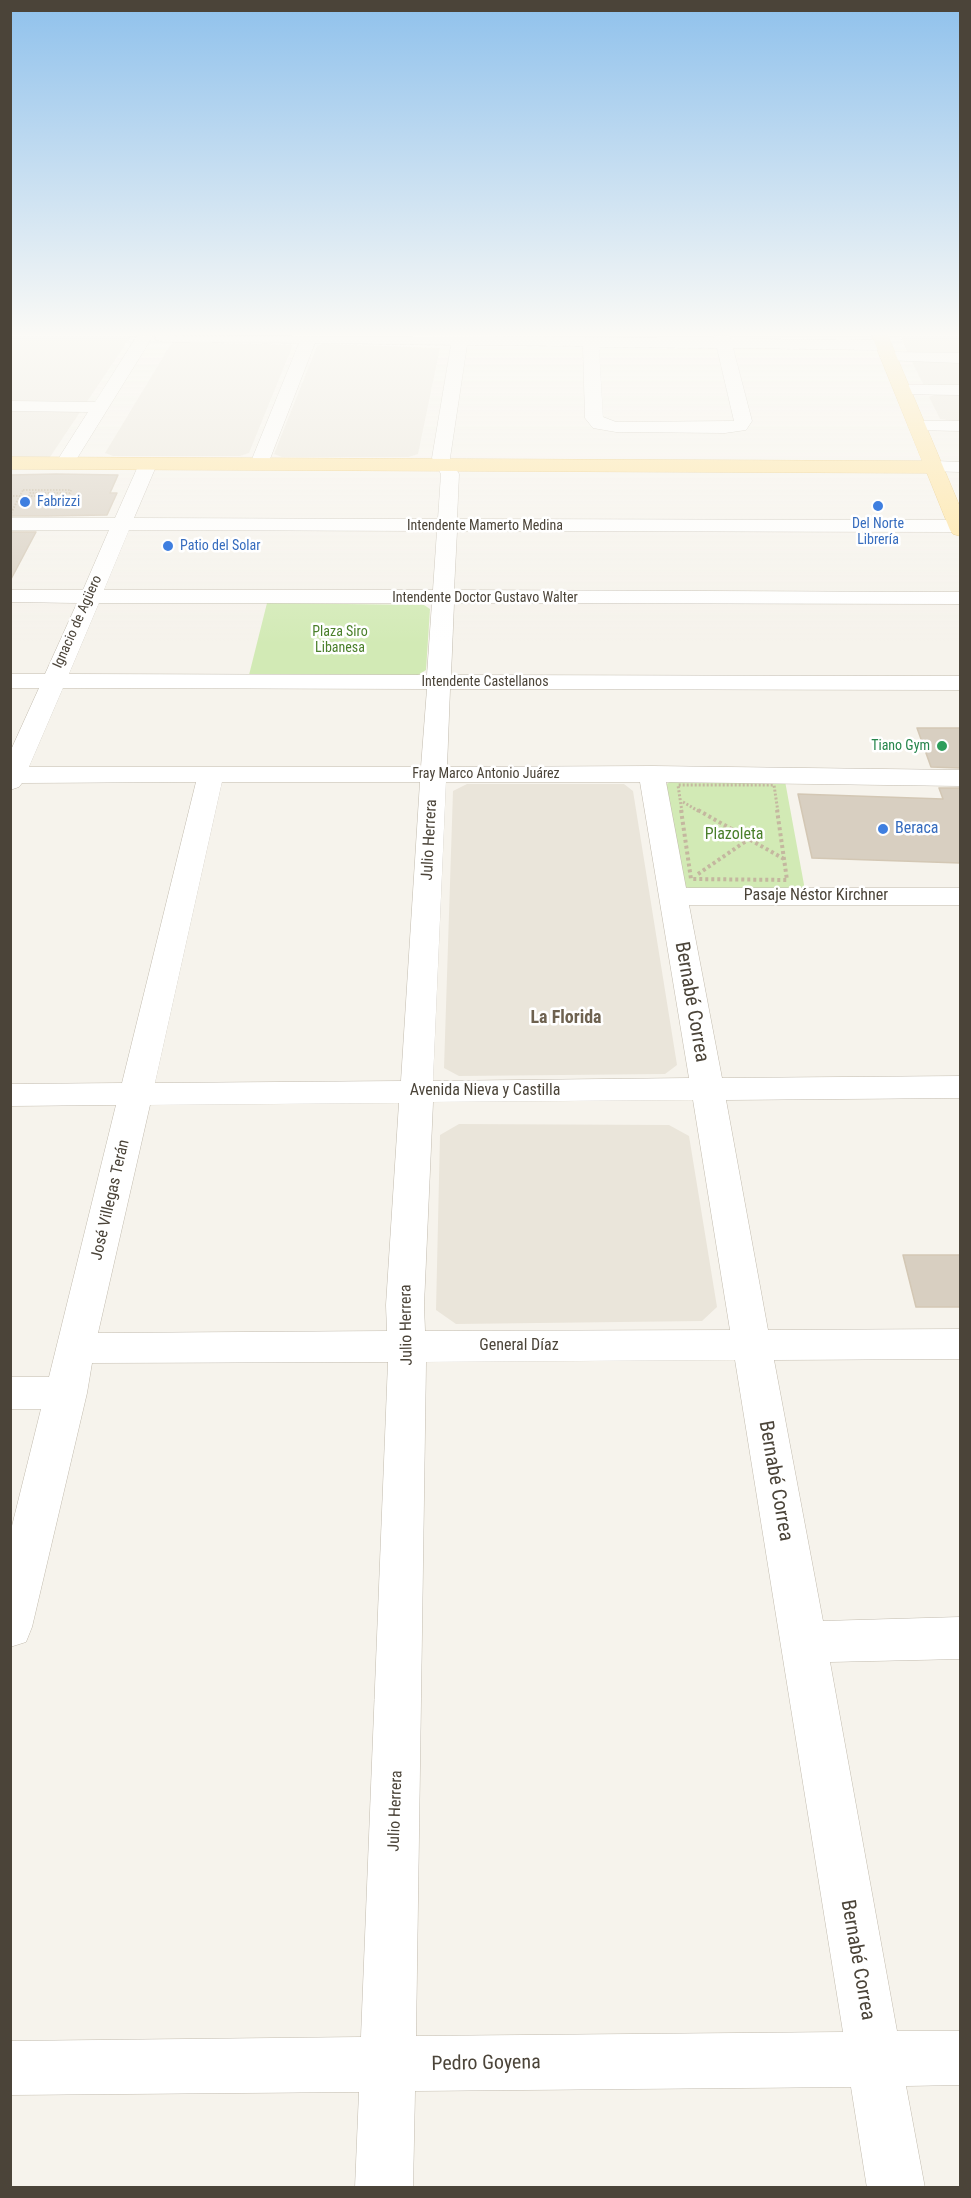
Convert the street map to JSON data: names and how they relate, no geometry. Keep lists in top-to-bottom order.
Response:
{
  "streets": {
    "street": [
      "Intendente Mamerto Medina",
      "Intendente Doctor Gustavo Walter",
      "Ignacio de Agüero",
      "Intendente Castellanos",
      "Fray Marco Antonio Juárez",
      "Julio Herrera",
      "Pasaje Néstor Kirchner",
      "Bernabé Correa",
      "Avenida Nieva y Castilla",
      "José Villegas Terán",
      "General Díaz",
      "Pedro Goyena"
    ]
  },
  "crossings": [
    ["Intendente Mamerto Medina", "Ignacio de Agüero"],
    ["Intendente Mamerto Medina", "Julio Herrera"],
    ["Intendente Doctor Gustavo Walter", "Ignacio de Agüero"],
    ["Intendente Doctor Gustavo Walter", "Julio Herrera"],
    ["Ignacio de Agüero", "Intendente Castellanos"],
    ["Ignacio de Agüero", "Fray Marco Antonio Juárez"],
    ["Intendente Castellanos", "Julio Herrera"],
    ["Fray Marco Antonio Juárez", "Julio Herrera"],
    ["Fray Marco Antonio Juárez", "Bernabé Correa"],
    ["Fray Marco Antonio Juárez", "José Villegas Terán"],
    ["Julio Herrera", "Avenida Nieva y Castilla"],
    ["Julio Herrera", "General Díaz"],
    ["Julio Herrera", "Pedro Goyena"],
    ["Pasaje Néstor Kirchner", "Bernabé Correa"],
    ["Bernabé Correa", "Avenida Nieva y Castilla"],
    ["Bernabé Correa", "General Díaz"],
    ["Bernabé Correa", "Pedro Goyena"],
    ["Avenida Nieva y Castilla", "José Villegas Terán"],
    ["José Villegas Terán", "General Díaz"]
  ],
  "districts": ["La Florida"],
  "parks": ["Plaza Siro Libanesa", "Plazoleta"],
  "places": [
    "Fabrizzi",
    "Del Norte Librería",
    "Patio del Solar",
    "Tiano Gym",
    "Beraca"
  ]
}
